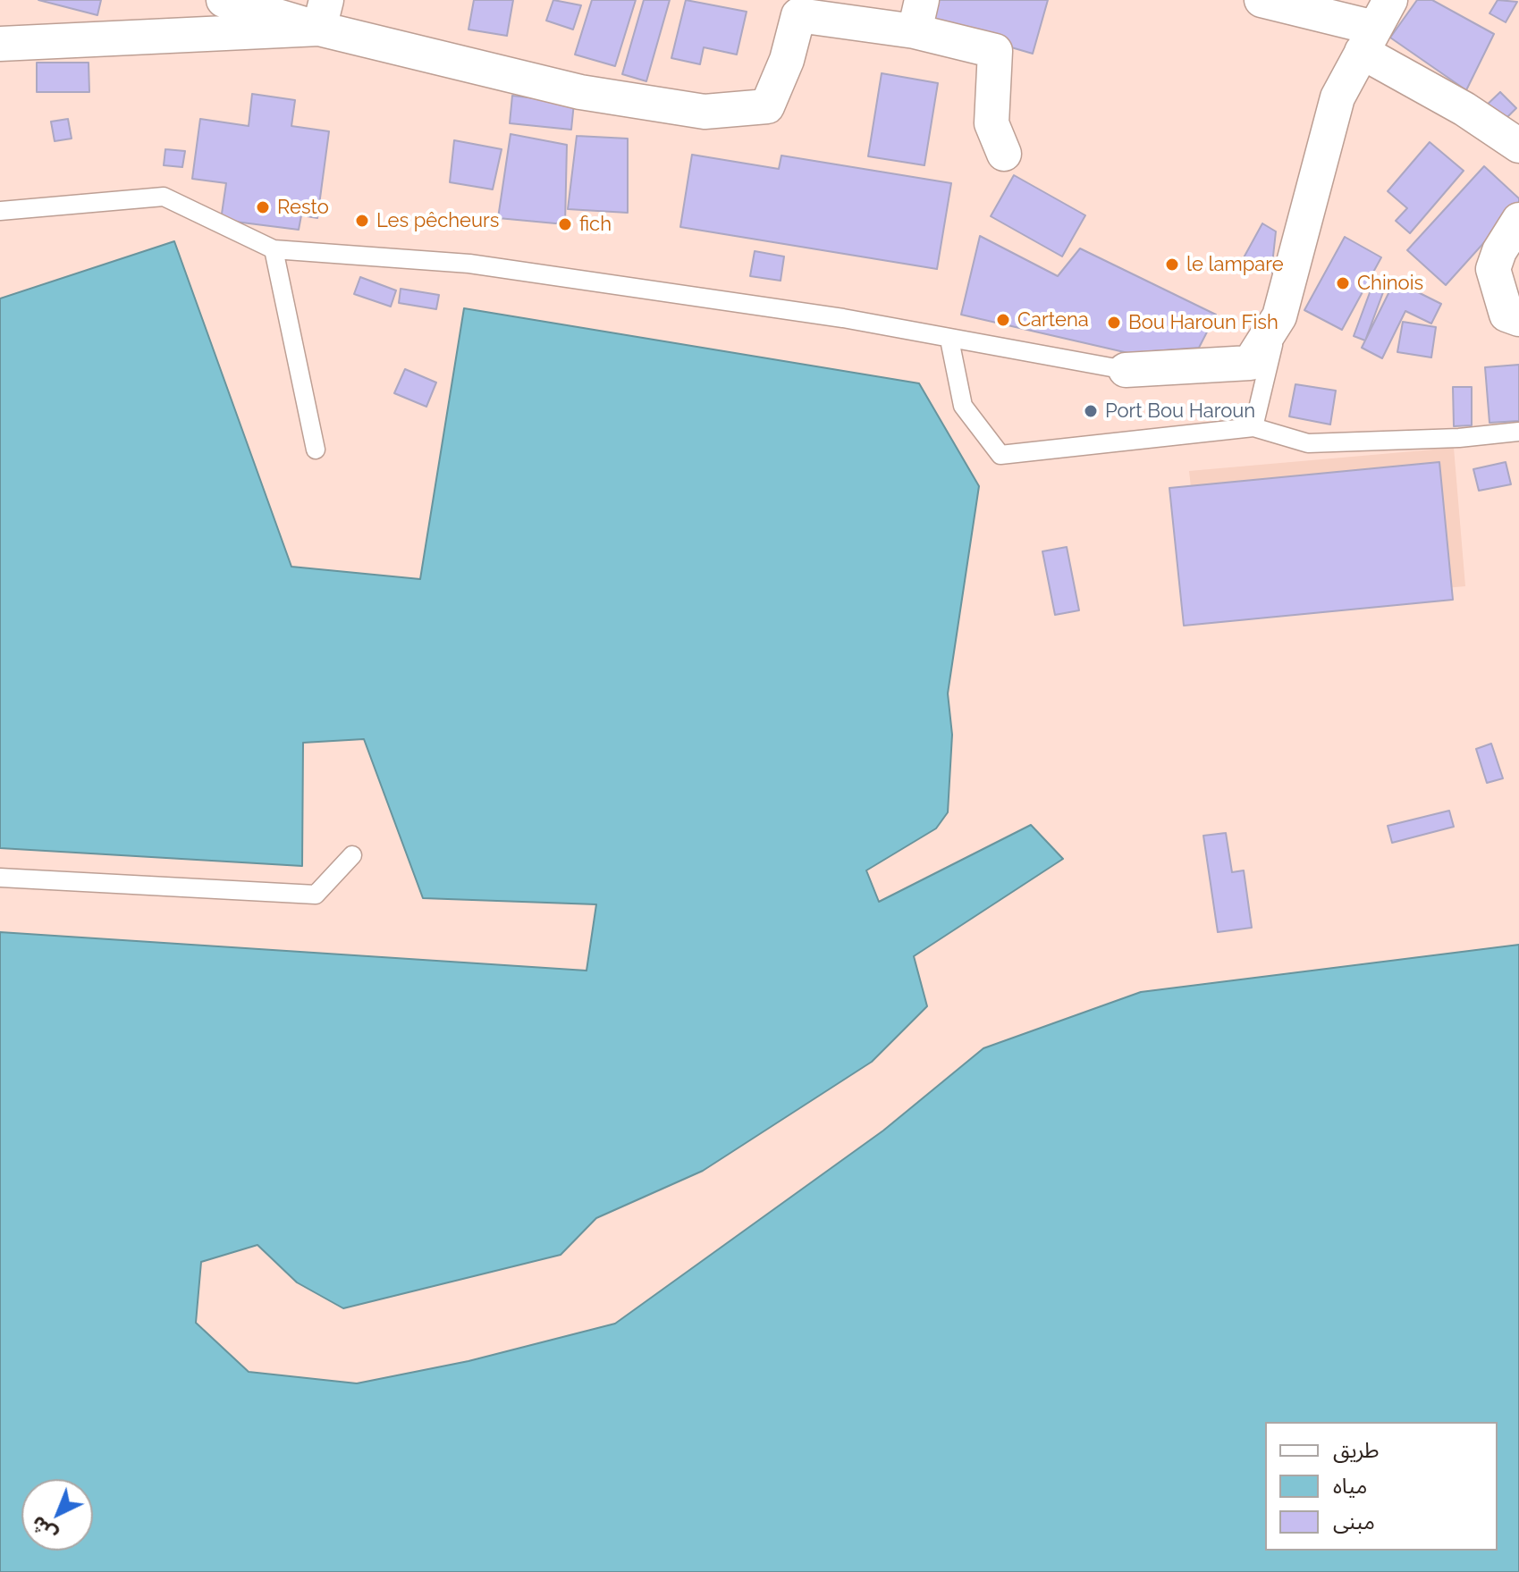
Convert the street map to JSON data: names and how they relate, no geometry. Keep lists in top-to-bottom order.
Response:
{
  "places": [
    "Resto",
    "Les pêcheurs",
    "fich",
    "le lampare",
    "Chinois",
    "Cartena",
    "Bou Haroun Fish",
    "Port Bou Haroun"
  ],
  "legend": ["طريق", "مياه", "مبنى"],
  "north": "bottom left"
}
